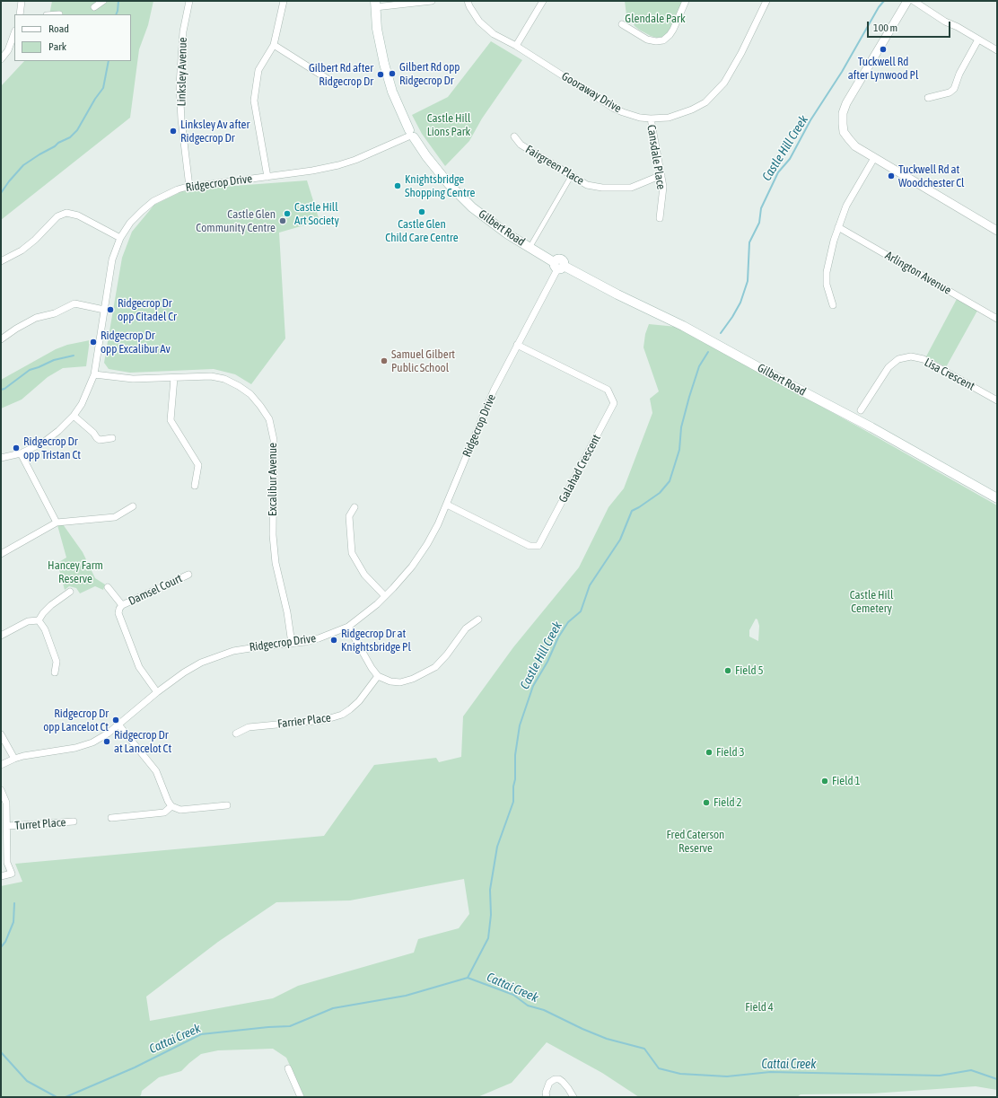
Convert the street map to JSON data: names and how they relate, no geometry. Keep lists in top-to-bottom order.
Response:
{
  "streets": {
    "main road": ["Gilbert Road"],
    "street": [
      "Linksley Avenue",
      "Gooraway Drive",
      "Cansdale Place",
      "Fairgreen Place",
      "Ridgecrop Drive",
      "Arlington Avenue",
      "Lisa Crescent",
      "Galahad Crescent",
      "Excalibur Avenue",
      "Damsel Court",
      "Farrier Place",
      "Turret Place"
    ]
  },
  "crossings": [
    ["Linksley Avenue", "Ridgecrop Drive"],
    ["Gooraway Drive", "Cansdale Place"],
    ["Cansdale Place", "Fairgreen Place"],
    ["Ridgecrop Drive", "Gilbert Road"],
    ["Ridgecrop Drive", "Galahad Crescent"],
    ["Ridgecrop Drive", "Excalibur Avenue"],
    ["Ridgecrop Drive", "Damsel Court"]
  ],
  "water": ["Castle Hill Creek", "Cattai Creek"],
  "parks": [
    "Glendale Park",
    "Castle Hill Lions Park",
    "Hancey Farm Reserve",
    "Castle Hill Cemetery",
    "Fred Caterson Reserve",
    "Field 4"
  ],
  "places": [
    "Tuckwell Rd after Lynwood Pl",
    "Gilbert Rd opp Ridgecrop Dr",
    "Gilbert Rd after Ridgecrop Dr",
    "Linksley Av after Ridgecrop Dr",
    "Tuckwell Rd at Woodchester Cl",
    "Knightsbridge Shopping Centre",
    "Castle Glen Child Care Centre",
    "Castle Hill Art Society",
    "Castle Glen Community Centre",
    "Ridgecrop Dr opp Citadel Cr",
    "Ridgecrop Dr opp Excalibur Av",
    "Samuel Gilbert Public School",
    "Ridgecrop Dr opp Tristan Ct",
    "Ridgecrop Dr at Knightsbridge Pl",
    "Field 5",
    "Ridgecrop Dr opp Lancelot Ct",
    "Ridgecrop Dr at Lancelot Ct",
    "Field 3",
    "Field 1",
    "Field 2"
  ],
  "legend": ["Road", "Park"],
  "scale_bar": "100 m"
}
